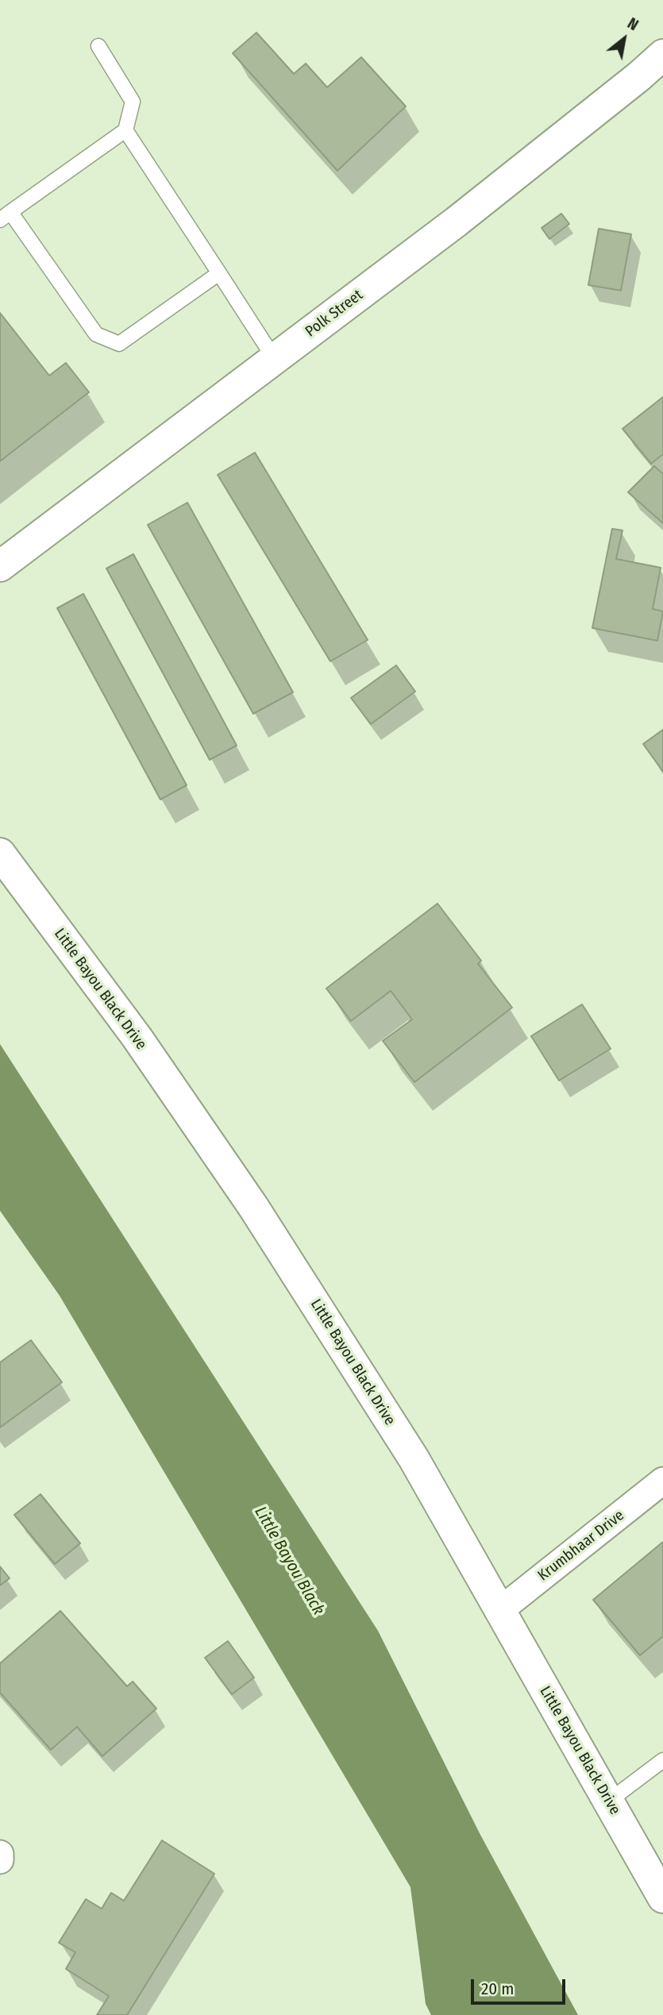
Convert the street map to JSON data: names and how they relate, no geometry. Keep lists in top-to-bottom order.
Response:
{
  "streets": {
    "main road": ["Polk Street", "Little Bayou Black Drive"],
    "street": ["Krumbhaar Drive"]
  },
  "crossings": [
    ["Little Bayou Black Drive", "Krumbhaar Drive"]
  ],
  "water": ["Little Bayou Black"],
  "scale_bar": "20 m",
  "north": "top right"
}
